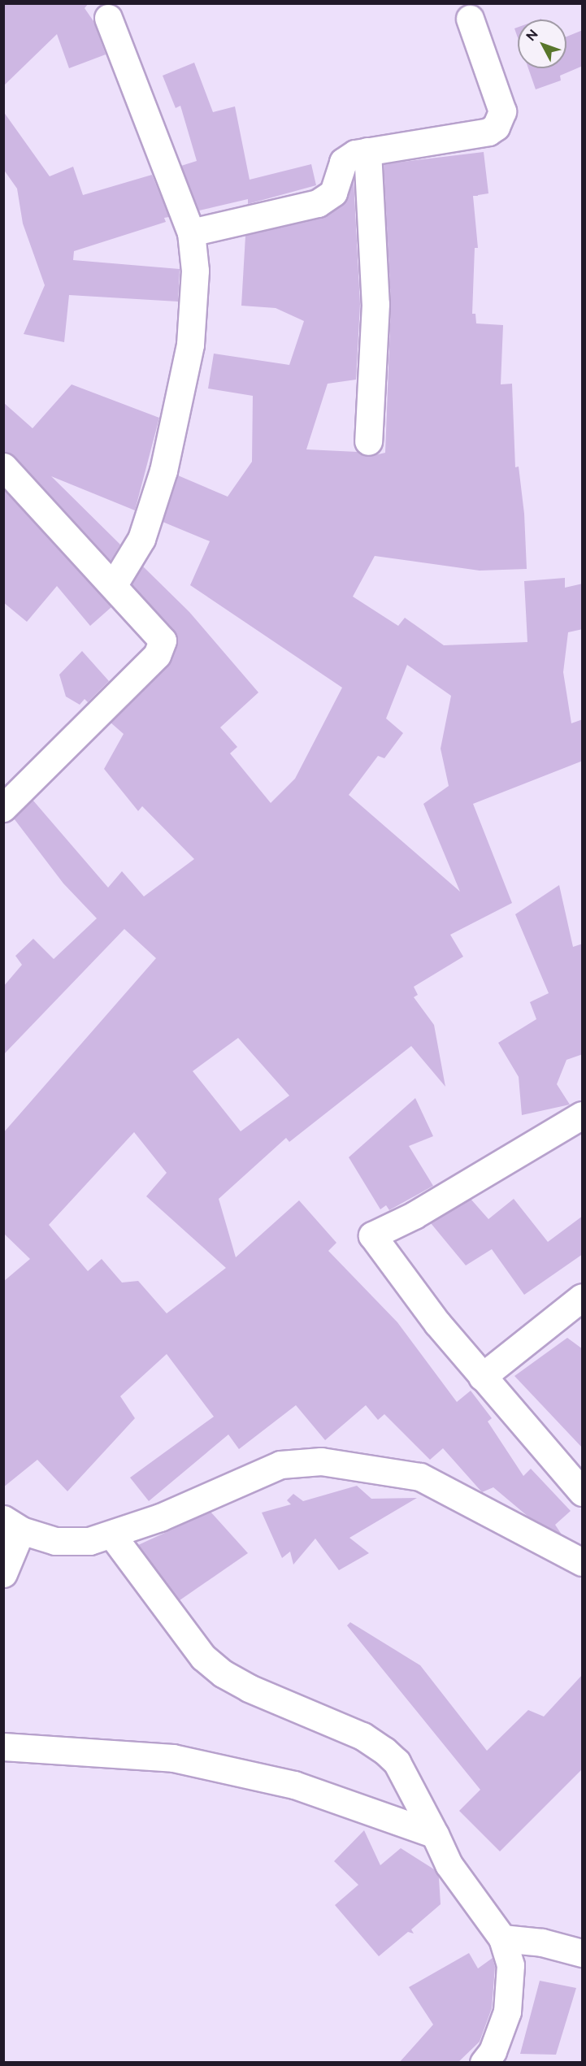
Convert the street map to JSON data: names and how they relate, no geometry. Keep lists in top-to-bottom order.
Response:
{
  "north": "top left"
}
